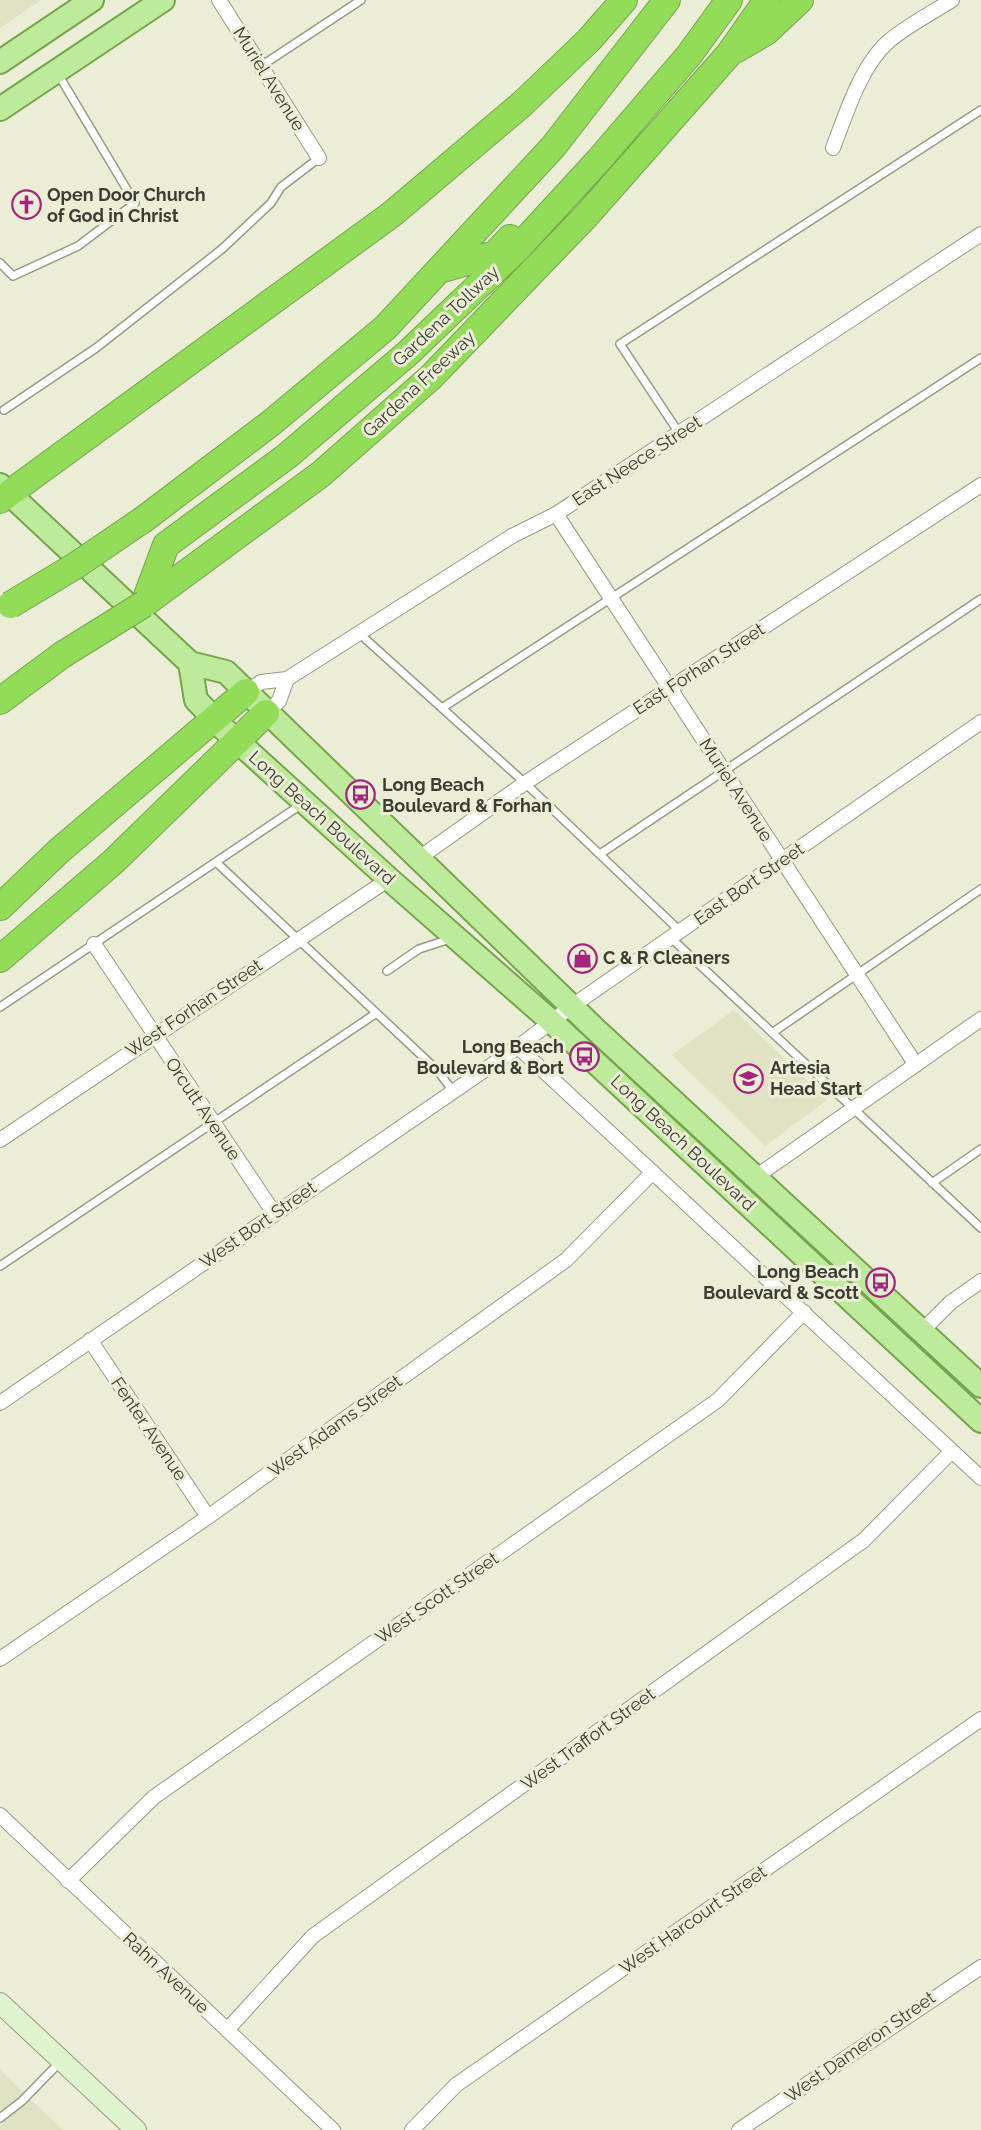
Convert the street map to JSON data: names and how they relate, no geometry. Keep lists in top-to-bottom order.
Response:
{
  "streets": {
    "highway": ["Gardena Tollway", "Gardena Freeway"],
    "main road": ["Long Beach Boulevard"],
    "street": [
      "Muriel Avenue",
      "East Neece Street",
      "East Forhan Street",
      "East Bort Street",
      "West Forhan Street",
      "Orcutt Avenue",
      "West Bort Street",
      "West Adams Street",
      "Fenter Avenue",
      "West Scott Street",
      "West Traffort Street",
      "West Harcourt Street",
      "Rahn Avenue",
      "West Dameron Street"
    ]
  },
  "crossings": [
    ["Muriel Avenue", "East Neece Street"],
    ["Muriel Avenue", "East Forhan Street"],
    ["Muriel Avenue", "East Bort Street"],
    ["Gardena Tollway", "Gardena Freeway"],
    ["East Neece Street", "Long Beach Boulevard"],
    ["East Forhan Street", "Long Beach Boulevard"],
    ["Long Beach Boulevard", "East Bort Street"],
    ["Long Beach Boulevard", "West Forhan Street"],
    ["East Bort Street", "West Bort Street"],
    ["West Forhan Street", "Orcutt Avenue"],
    ["Orcutt Avenue", "West Bort Street"],
    ["West Bort Street", "Fenter Avenue"],
    ["West Adams Street", "Fenter Avenue"],
    ["West Scott Street", "Rahn Avenue"],
    ["West Traffort Street", "Rahn Avenue"]
  ],
  "places": {
    "church": ["Open Door Church of God in Christ"],
    "bus stop": ["Long Beach Boulevard & Forhan", "Long Beach Boulevard & Bort", "Long Beach Boulevard & Scott"],
    "shop": ["C & R Cleaners"],
    "school or university": ["Artesia Head Start"]
  }
}
